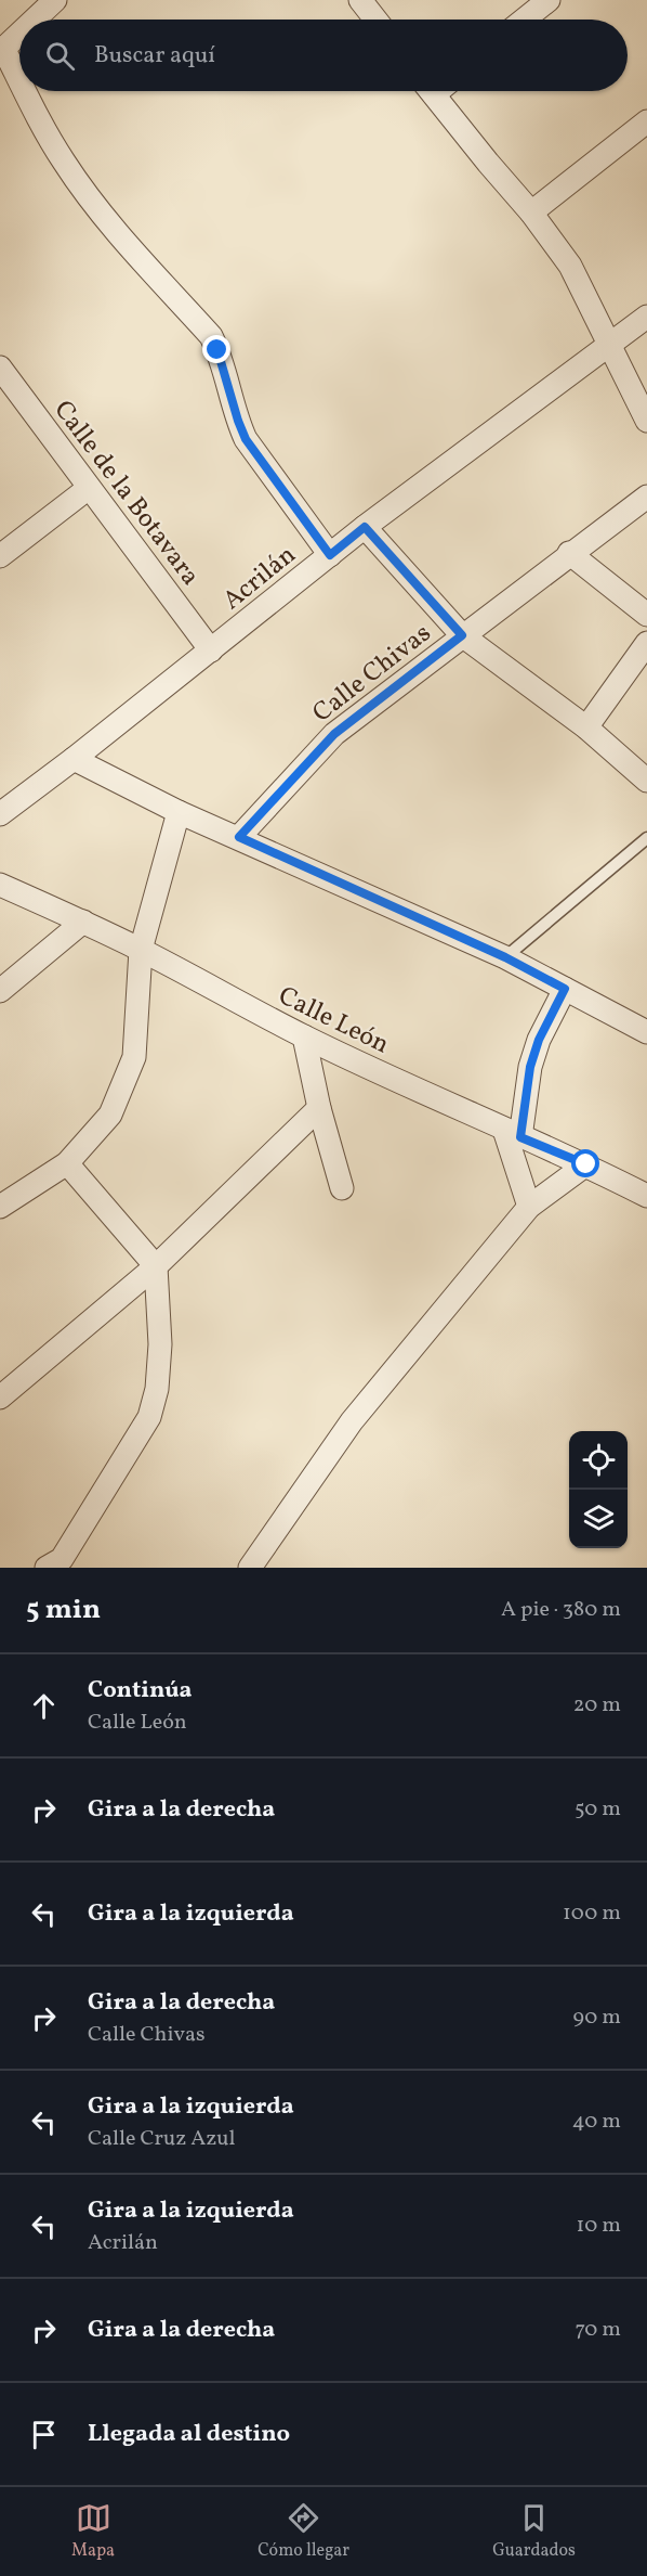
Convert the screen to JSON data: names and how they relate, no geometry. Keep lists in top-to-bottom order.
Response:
{
  "streets": {
    "street": [
      "Calle de la Botavara",
      "Acrilán",
      "Calle Chivas",
      "Calle León"
    ]
  },
  "crossings": [
    ["Calle de la Botavara", "Acrilán"]
  ],
  "page": {
    "search": "Buscar aquí",
    "heading": ["5 min", "A pie · 380 m"],
    "list": [
      ["Continúa", "Calle León", "20 m"],
      ["Gira a la derecha", "50 m"],
      ["Gira a la izquierda", "100 m"],
      ["Gira a la derecha", "Calle Chivas", "90 m"],
      ["Gira a la izquierda", "Calle Cruz Azul", "40 m"],
      ["Gira a la izquierda", "Acrilán", "10 m"],
      ["Gira a la derecha", "70 m"],
      "Llegada al destino"
    ],
    "nav": ["Mapa", "Cómo llegar", "Guardados"]
  }
}
